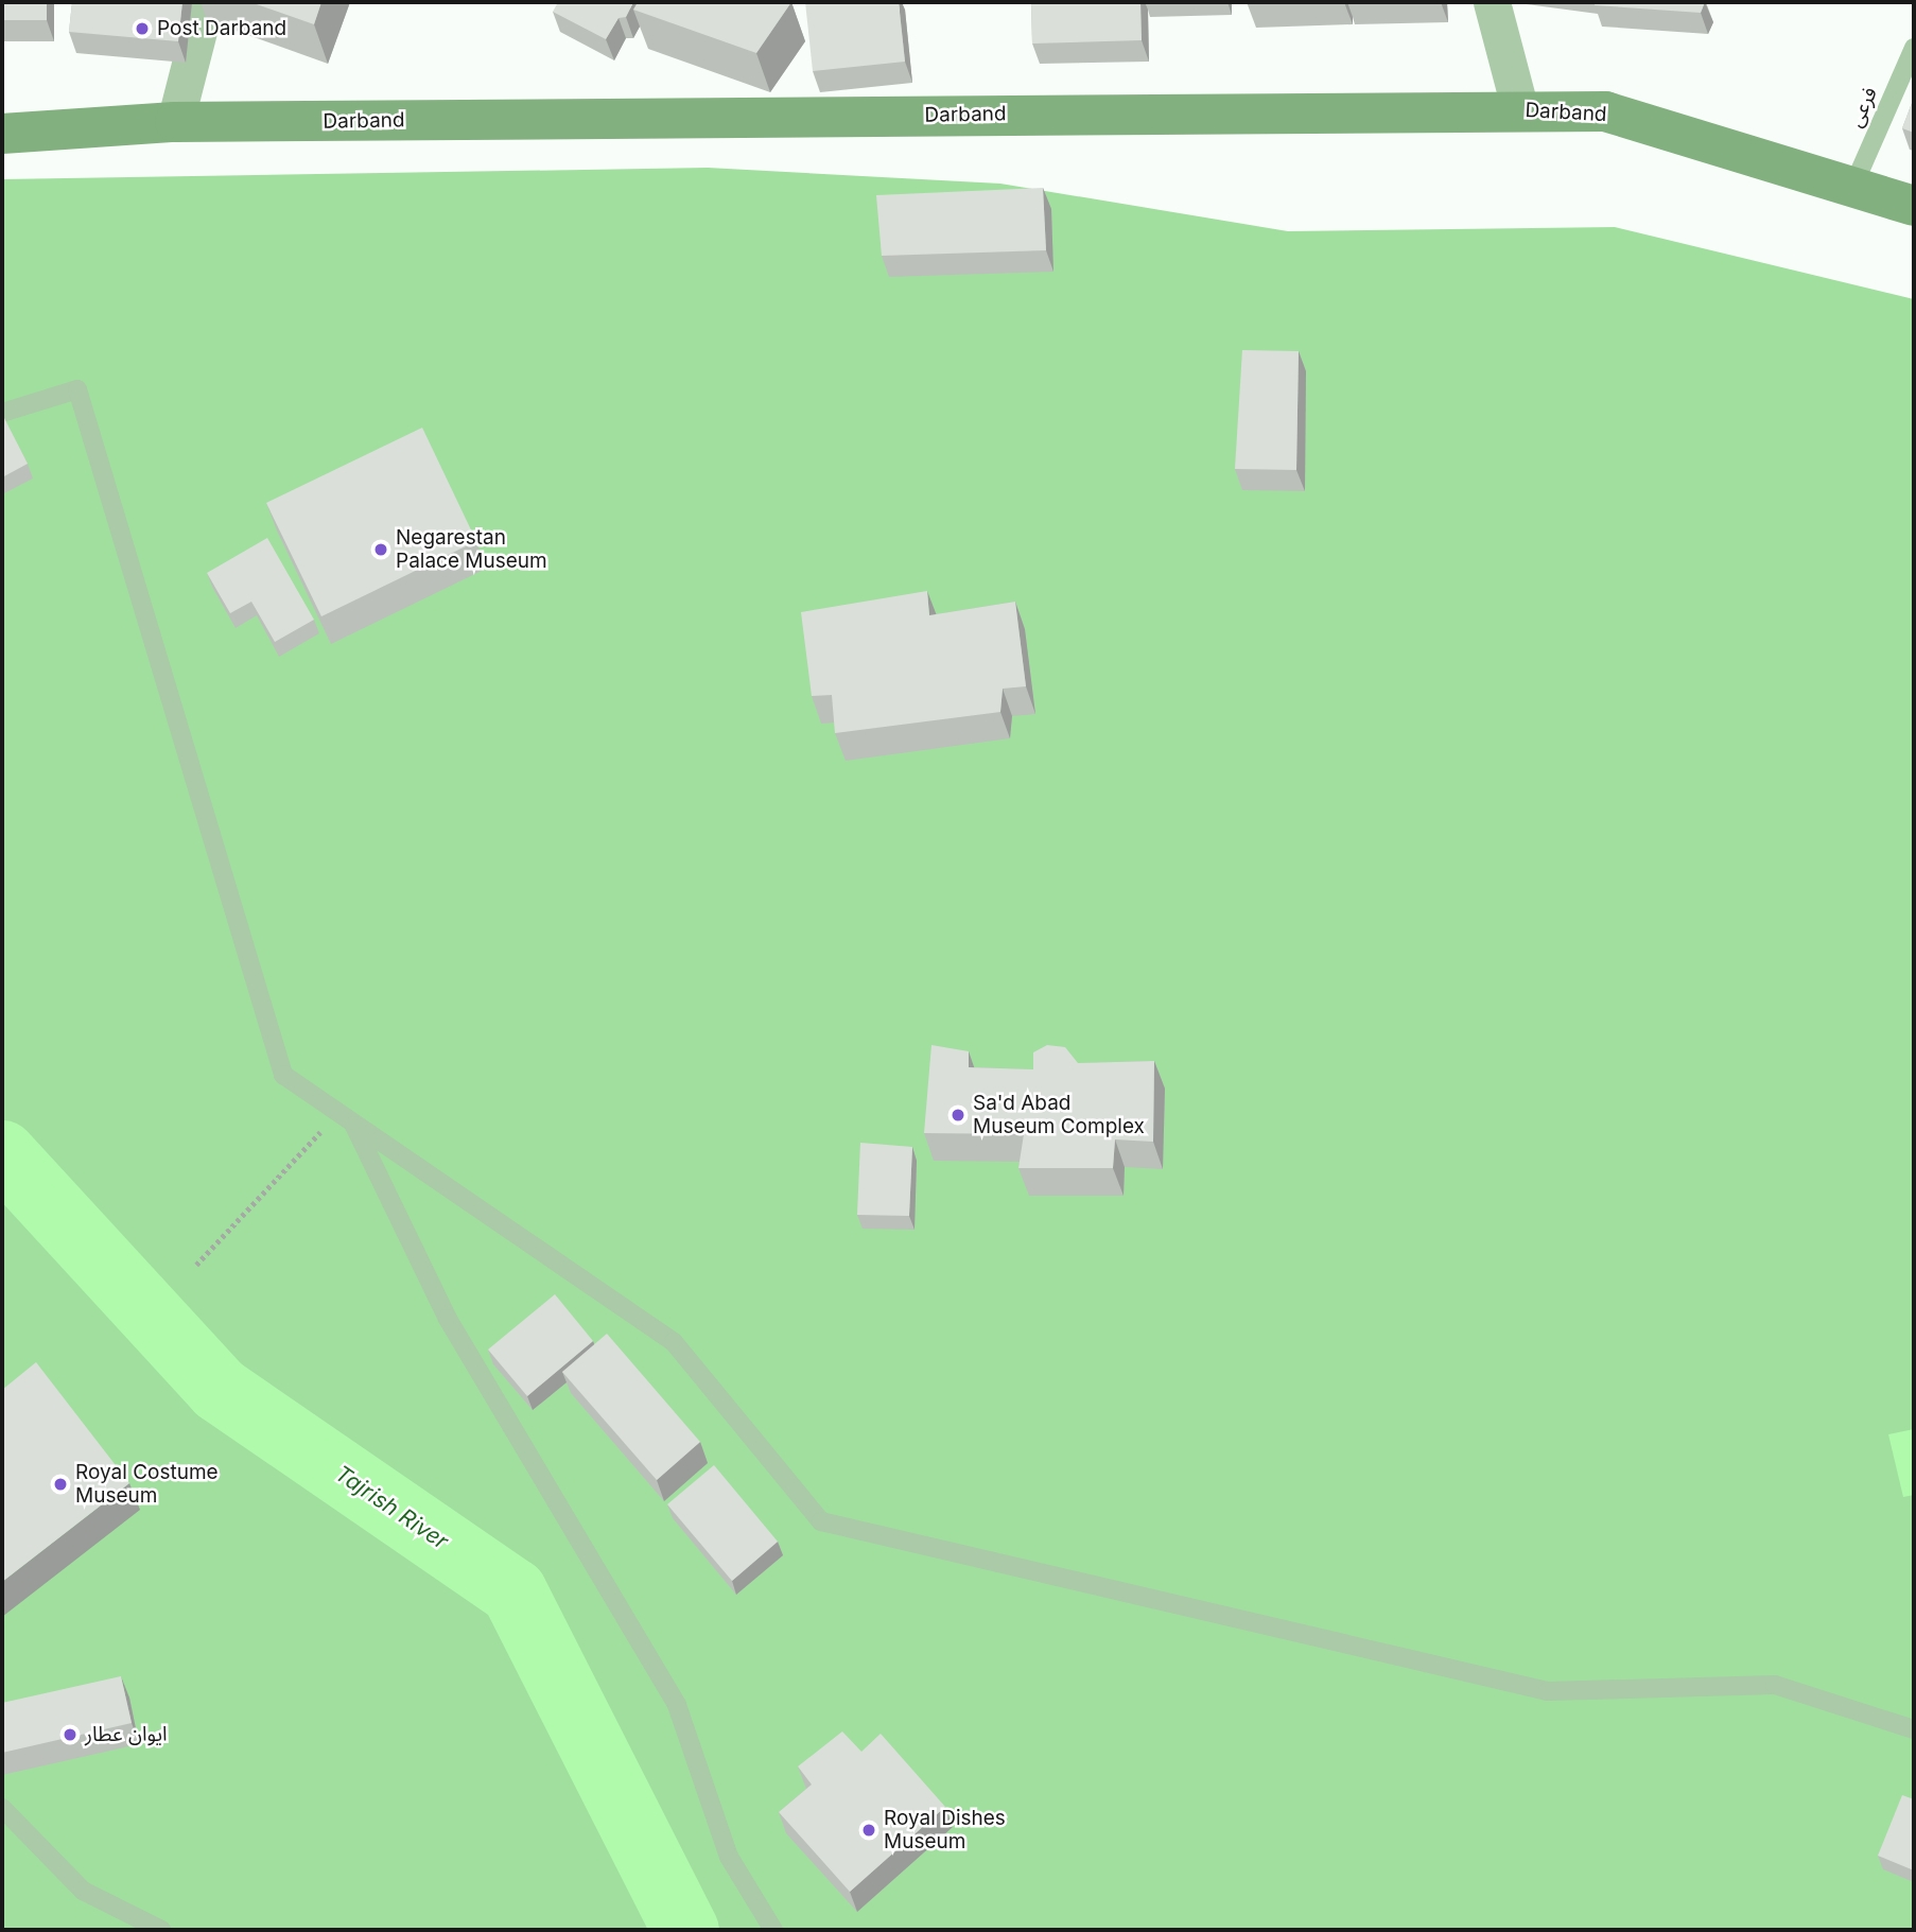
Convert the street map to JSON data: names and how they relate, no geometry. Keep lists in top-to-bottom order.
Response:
{
  "streets": {
    "main road": ["Darband"],
    "lane": ["فرعی"]
  },
  "crossings": [
    ["فرعی", "Darband"]
  ],
  "water": ["Tajrish River"],
  "places": [
    "Post Darband",
    "Negarestan Palace Museum",
    "Sa'd Abad Museum Complex",
    "Royal Costume Museum",
    "ایوان عطار",
    "Royal Dishes Museum"
  ]
}
